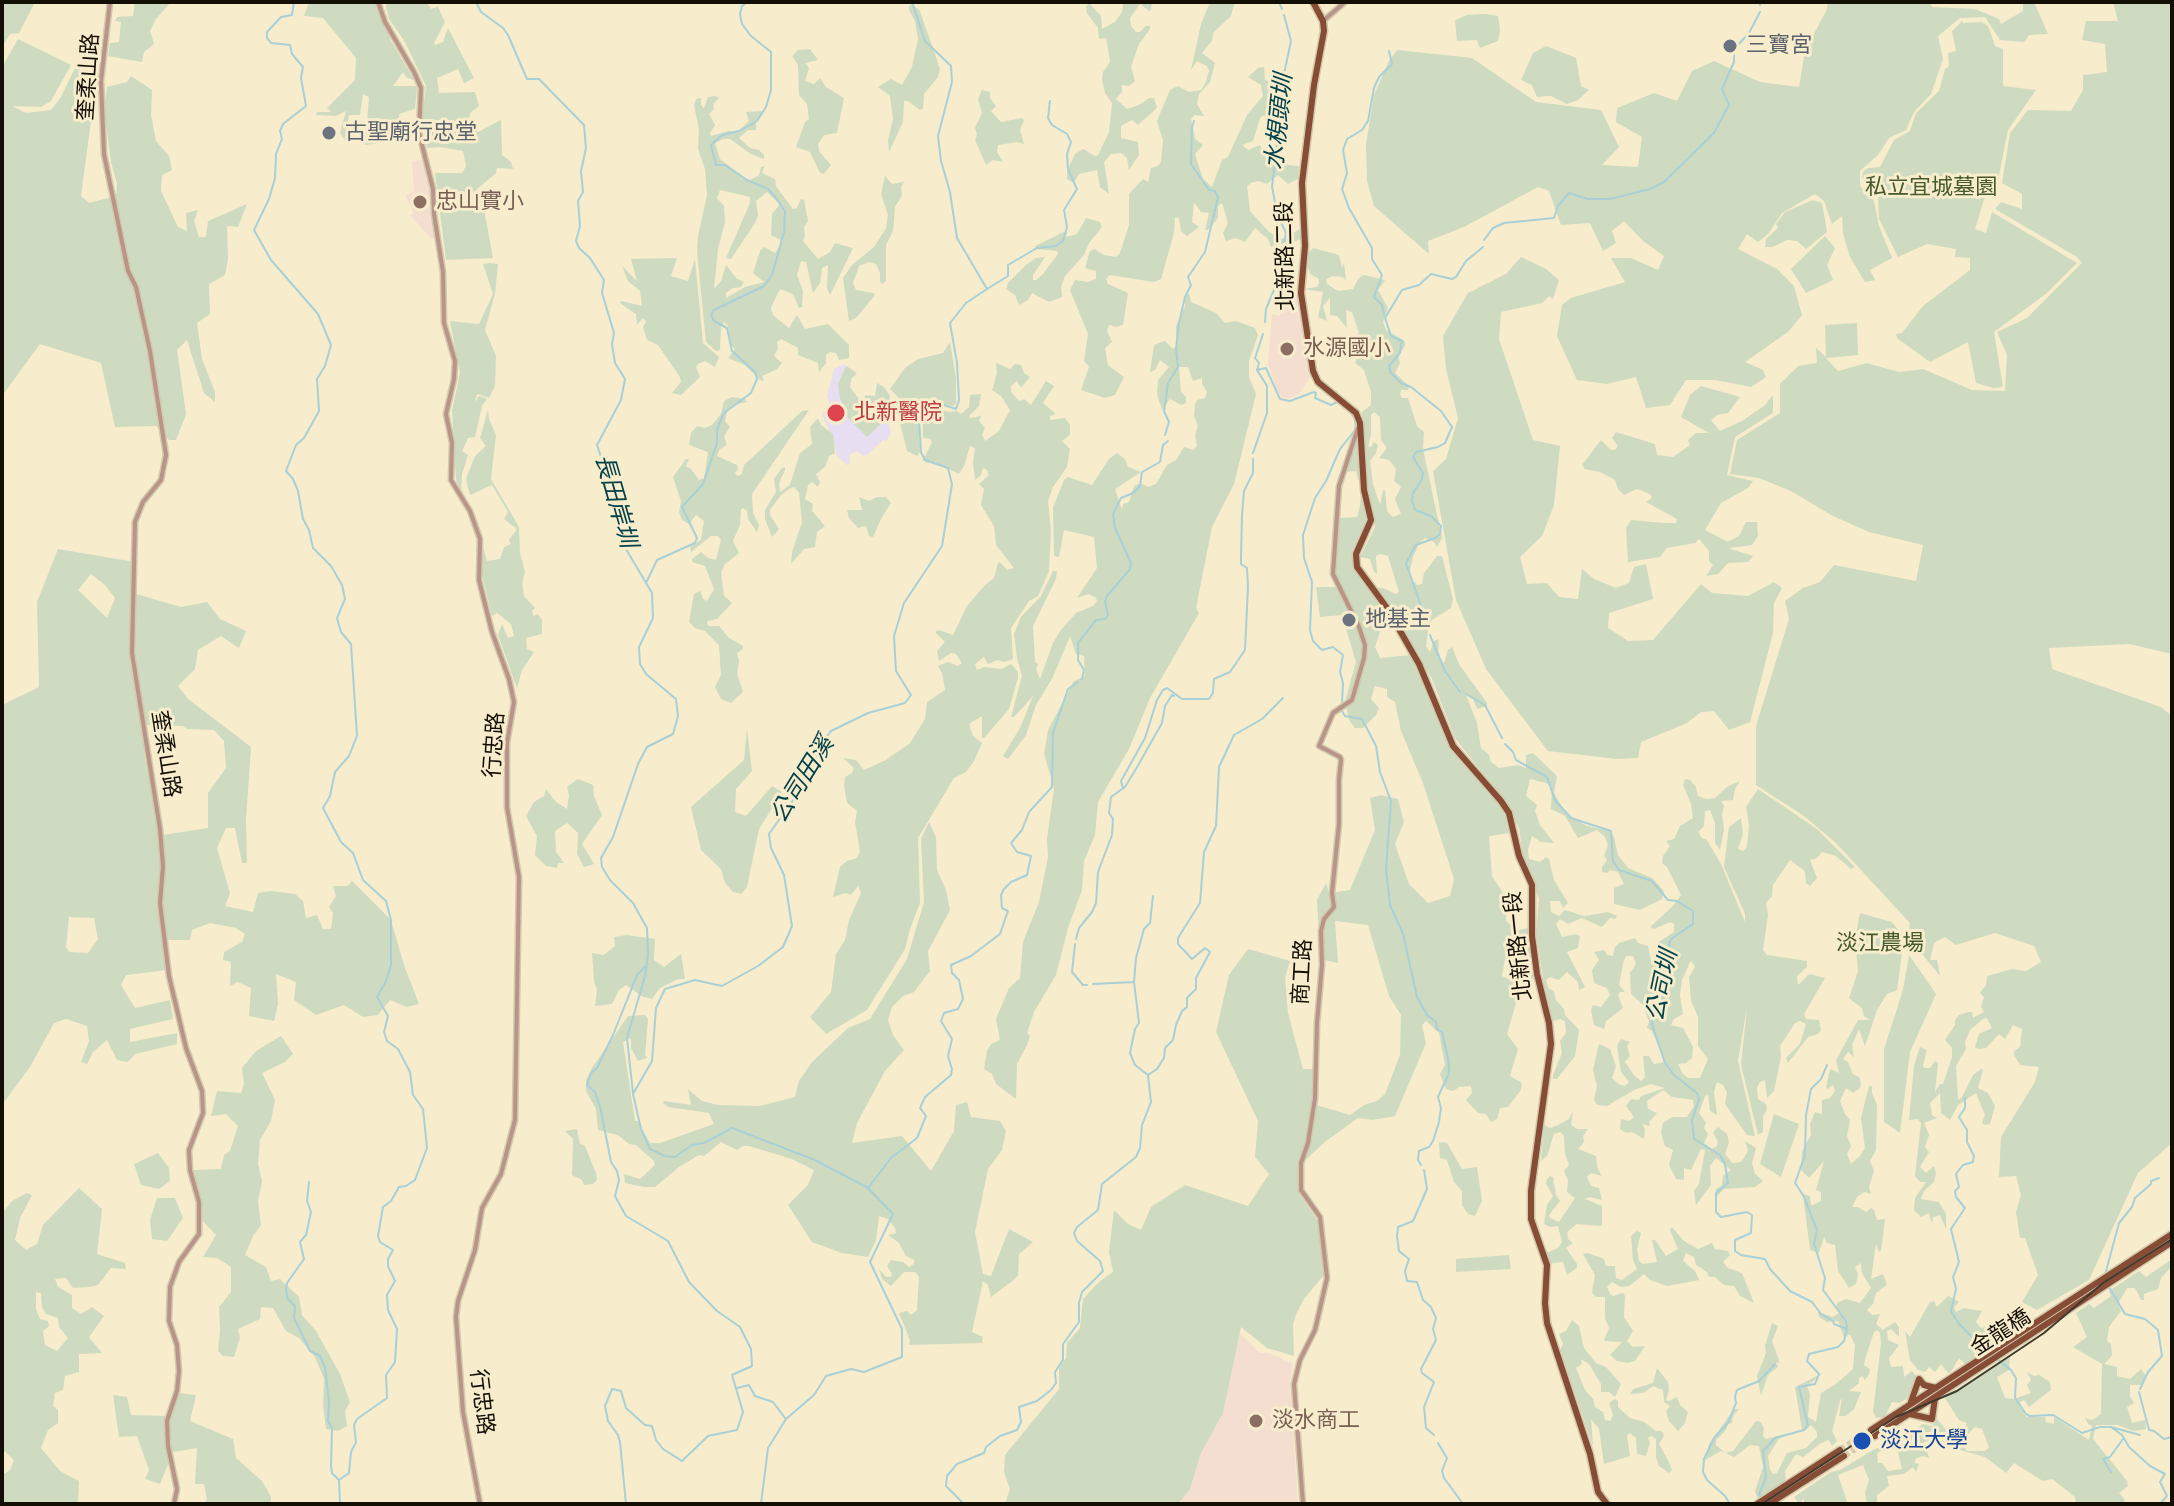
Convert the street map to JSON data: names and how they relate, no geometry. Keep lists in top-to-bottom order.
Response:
{
  "streets": {
    "main road": ["北新路二段", "北新路一段", "金龍橋"],
    "street": ["奎柔山路", "行忠路", "商工路"]
  },
  "crossings": [
    ["北新路二段", "北新路一段"],
    ["北新路二段", "商工路"],
    ["北新路一段", "商工路"]
  ],
  "water": [
    "水梘頭圳",
    "長田岸圳",
    "公司田溪",
    "公司圳"
  ],
  "parks": ["私立宜城墓園", "淡江農場"],
  "places": [
    "三寶宮",
    "古聖廟行忠堂",
    "忠山實小",
    "水源國小",
    "北新醫院",
    "地基主",
    "淡水商工",
    "淡江大學"
  ]
}
